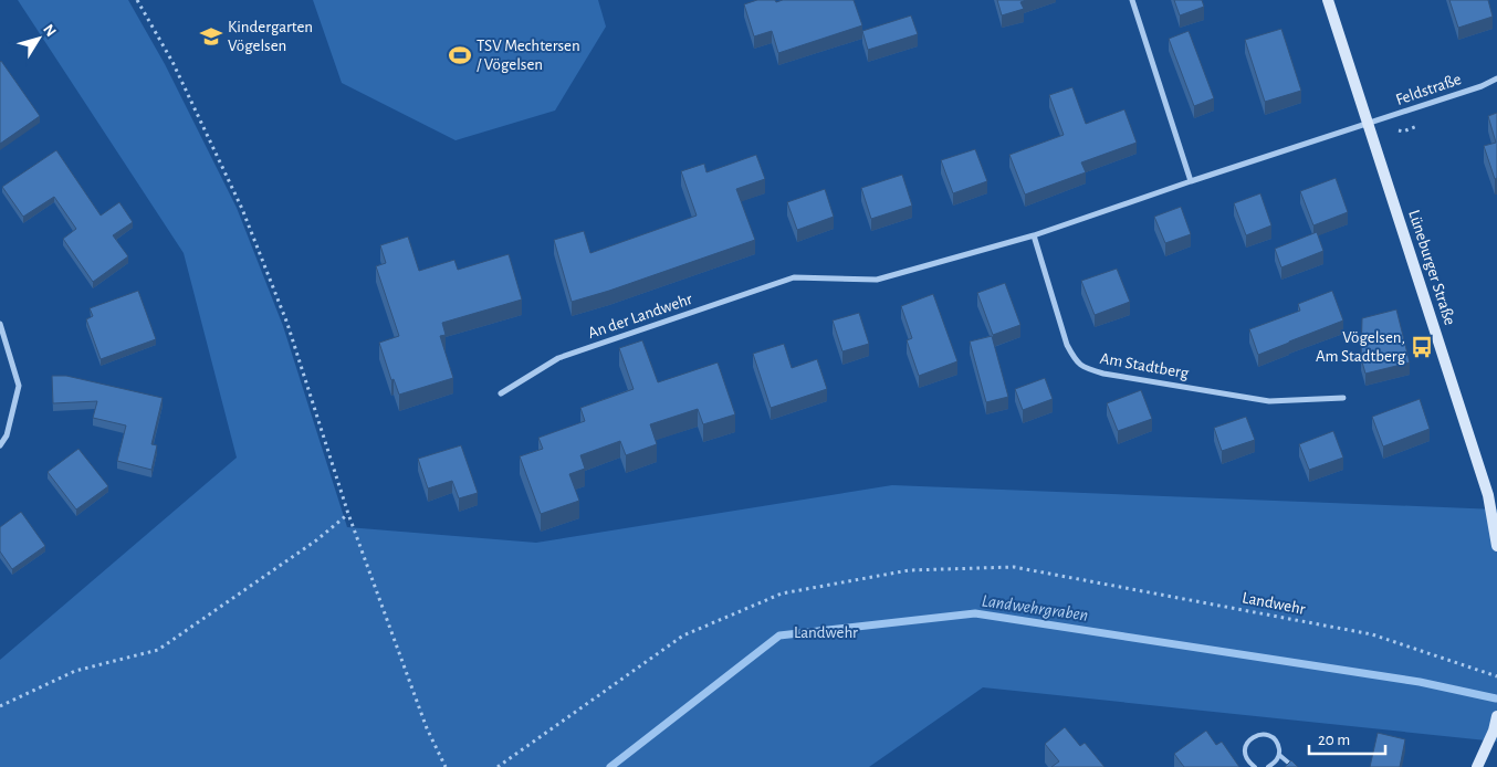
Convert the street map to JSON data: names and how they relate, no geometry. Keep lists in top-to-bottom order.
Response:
{
  "streets": {
    "street": [
      "Feldstraße",
      "Lüneburger Straße",
      "An der Landwehr",
      "Am Stadtberg"
    ],
    "path": ["Landwehr"]
  },
  "crossings": [
    ["Feldstraße", "Lüneburger Straße"],
    ["An der Landwehr", "Am Stadtberg"]
  ],
  "water": ["Landwehrgraben"],
  "parks": ["Landwehr"],
  "places": {
    "school or university": ["Kindergarten Vögelsen"],
    "sports": ["TSV Mechtersen / Vögelsen"],
    "bus stop": ["Vögelsen, Am Stadtberg"]
  },
  "scale_bar": "20 m",
  "north": "top right"
}
